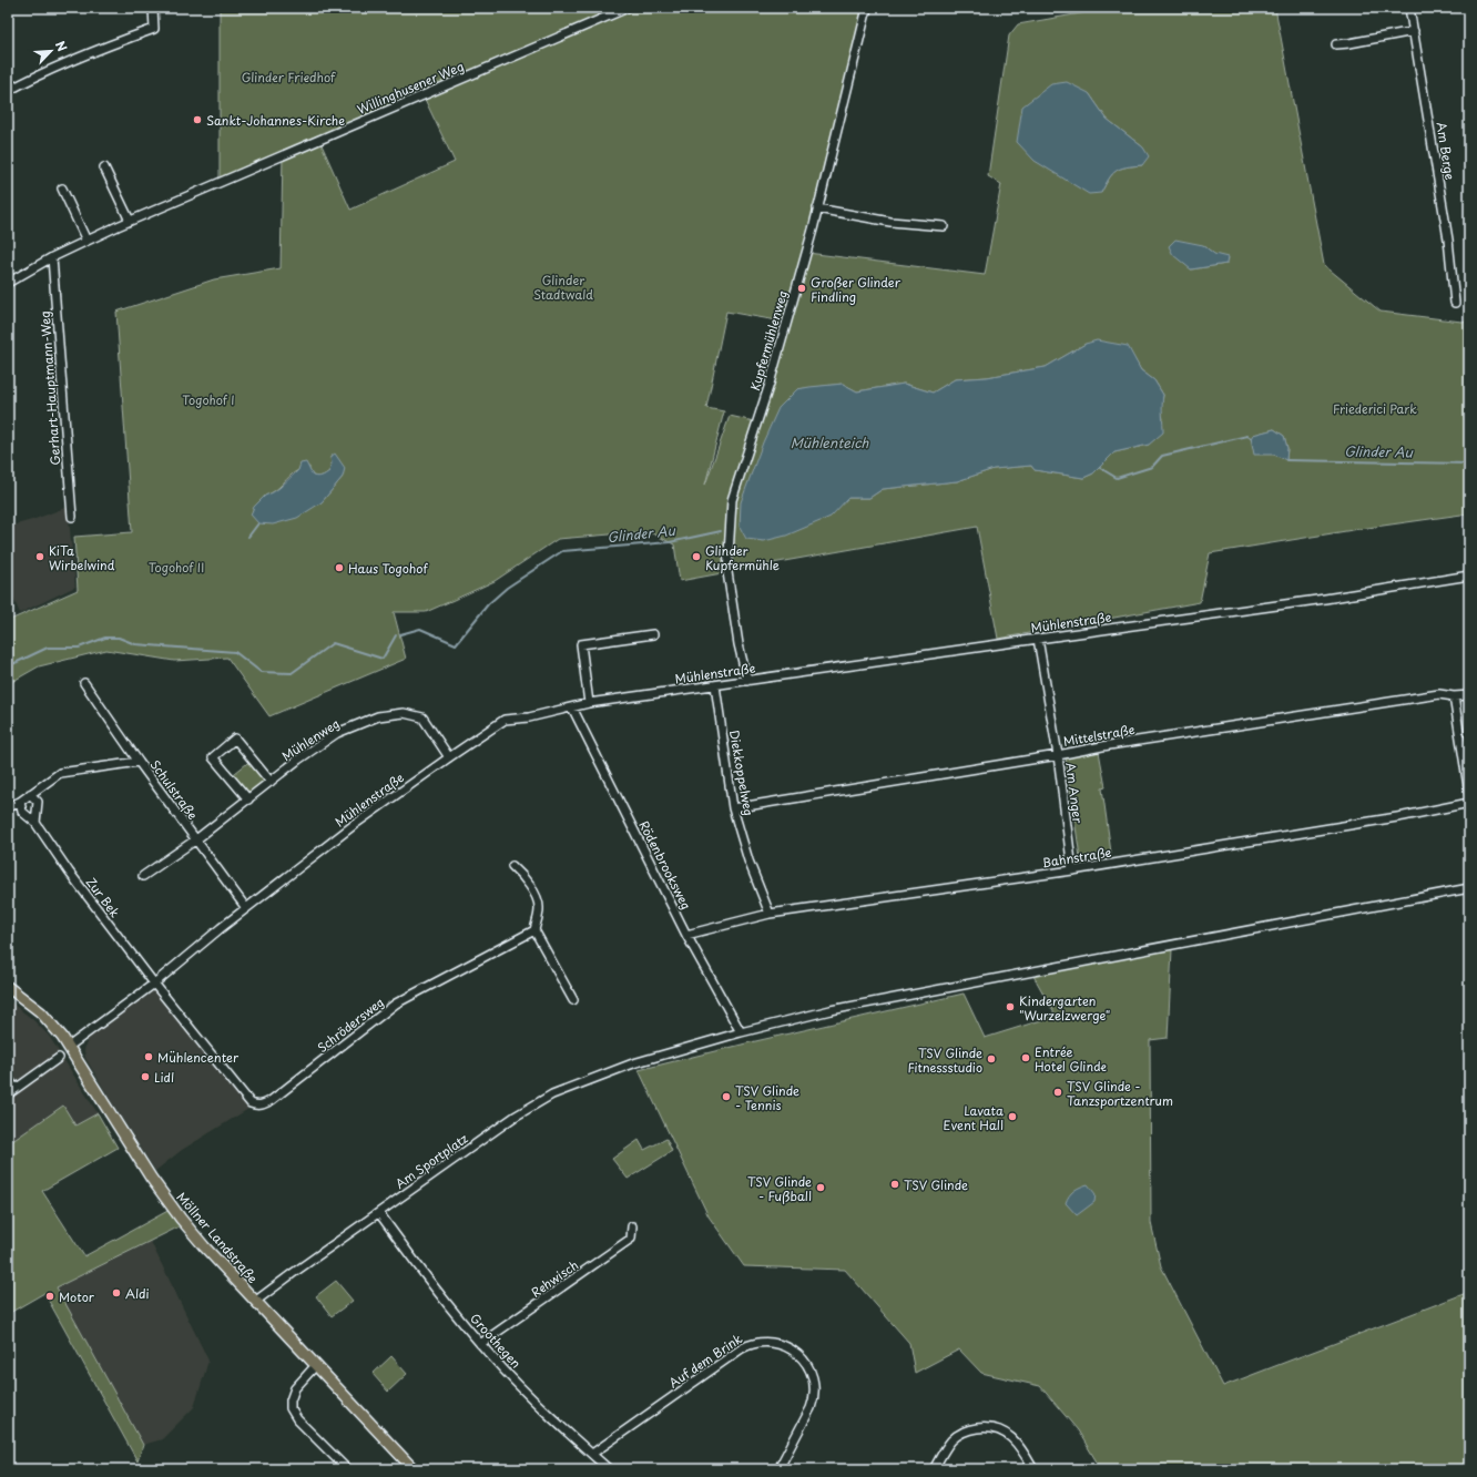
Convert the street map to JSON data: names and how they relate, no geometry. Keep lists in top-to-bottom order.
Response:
{
  "streets": {
    "main road": ["Möllner Landstraße"],
    "street": [
      "Willinghusener Weg",
      "Am Berge",
      "Kupfermühlenweg",
      "Gerhart-Hauptmann-Weg",
      "Mühlenstraße",
      "Mittelstraße",
      "Mühlenweg",
      "Diekkoppelweg",
      "Schulstraße",
      "Am Anger",
      "Bahnstraße",
      "Rödenbrooksweg",
      "Zur Bek",
      "Schrödersweg",
      "Am Sportplatz",
      "Rehwisch",
      "Groothegen",
      "Auf dem Brink"
    ]
  },
  "crossings": [
    ["Willinghusener Weg", "Gerhart-Hauptmann-Weg"],
    ["Kupfermühlenweg", "Mühlenstraße"],
    ["Mühlenstraße", "Mühlenweg"],
    ["Mühlenstraße", "Diekkoppelweg"],
    ["Mühlenstraße", "Schulstraße"],
    ["Mühlenstraße", "Am Anger"],
    ["Mühlenstraße", "Rödenbrooksweg"],
    ["Mühlenstraße", "Zur Bek"],
    ["Mühlenstraße", "Schrödersweg"],
    ["Mühlenstraße", "Möllner Landstraße"],
    ["Mittelstraße", "Diekkoppelweg"],
    ["Mittelstraße", "Am Anger"],
    ["Mühlenweg", "Schulstraße"],
    ["Diekkoppelweg", "Bahnstraße"],
    ["Am Anger", "Bahnstraße"],
    ["Bahnstraße", "Rödenbrooksweg"],
    ["Rödenbrooksweg", "Am Sportplatz"],
    ["Zur Bek", "Schrödersweg"],
    ["Am Sportplatz", "Möllner Landstraße"],
    ["Am Sportplatz", "Groothegen"],
    ["Rehwisch", "Groothegen"],
    ["Groothegen", "Auf dem Brink"]
  ],
  "water": ["Mühlenteich", "Glinder Au"],
  "parks": [
    "Glinder Friedhof",
    "Glinder Stadtwald",
    "Togohof I",
    "Friederici Park",
    "Togohof II"
  ],
  "places": [
    "Sankt-Johannes-Kirche",
    "Großer Glinder Findling",
    "KiTa Wirbelwind",
    "Glinder Kupfermühle",
    "Haus Togohof",
    "Kindergarten \"Wurzelzwerge\"",
    "Mühlencenter",
    "Entrée Hotel Glinde",
    "TSV Glinde Fitnessstudio",
    "Lidl",
    "TSV Glinde - Tanzsportzentrum",
    "TSV Glinde - Tennis",
    "Lavata Event Hall",
    "TSV Glinde",
    "TSV Glinde - Fußball",
    "Aldi",
    "Motor"
  ],
  "north": "top right"
}
